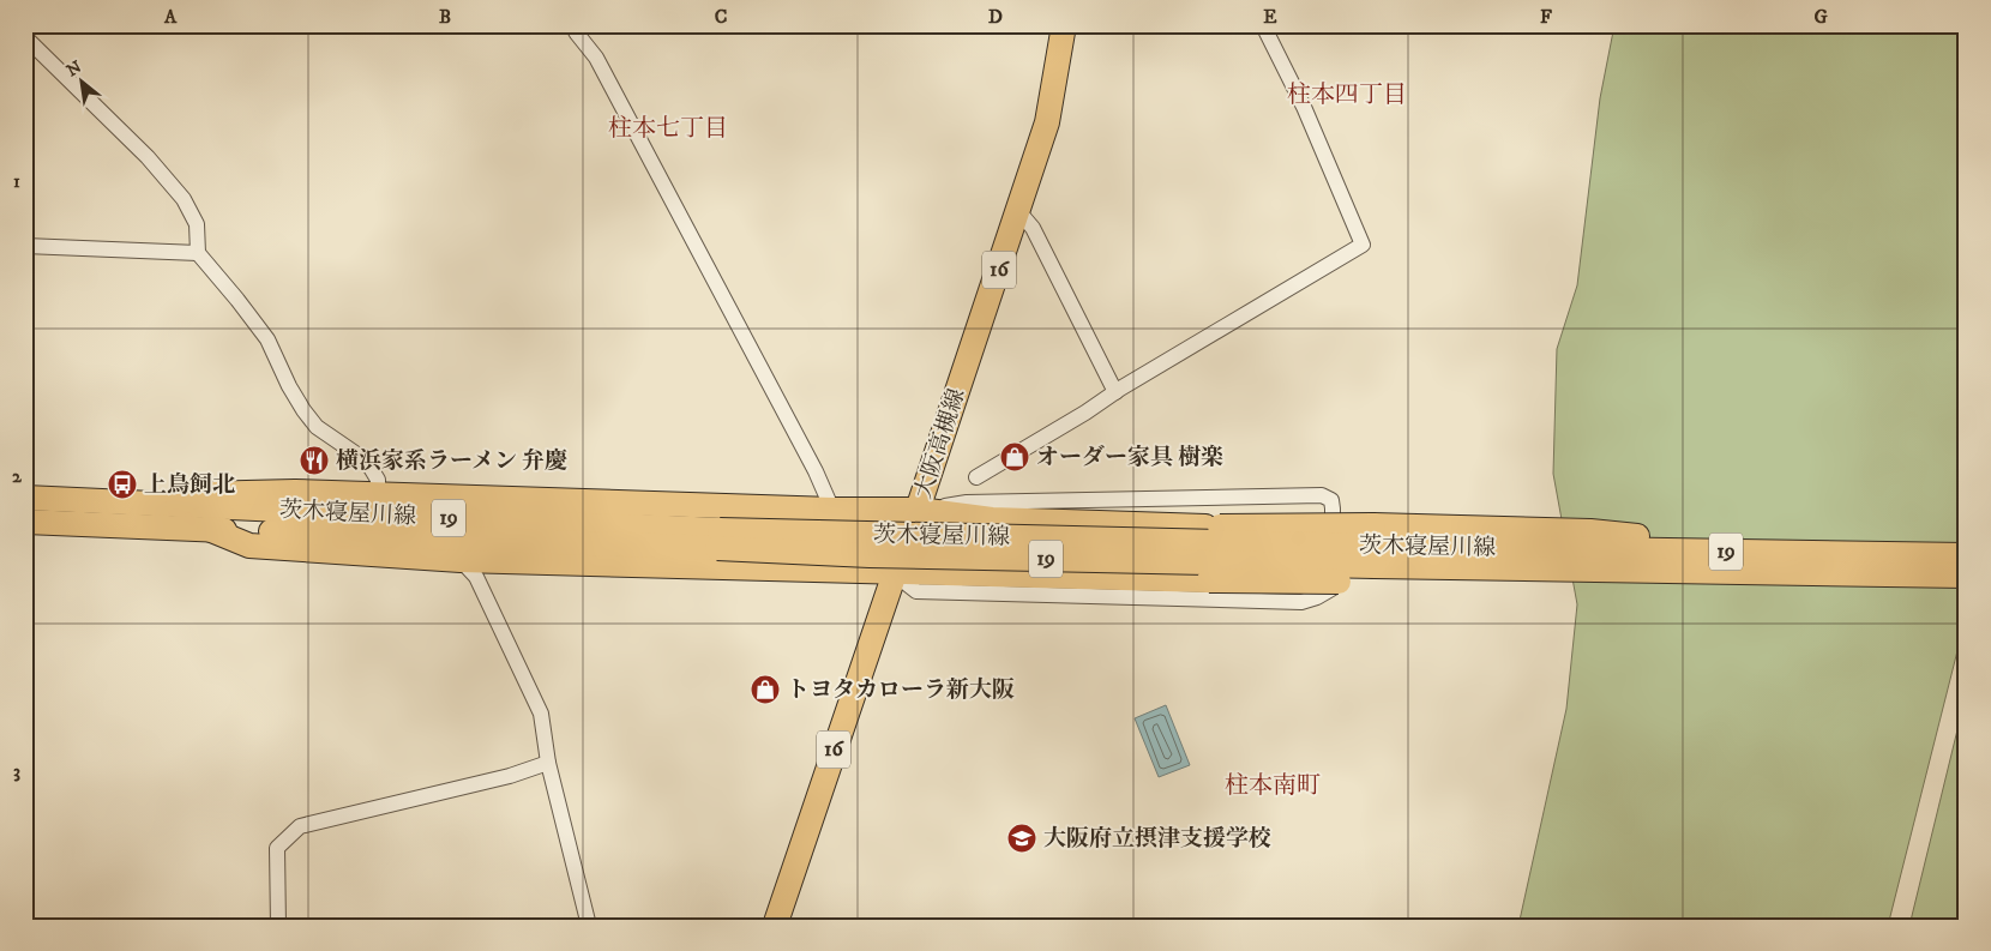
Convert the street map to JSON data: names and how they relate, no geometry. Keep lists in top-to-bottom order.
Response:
{
  "streets": {
    "main road": [
      "16",
      "大阪高槻線",
      "茨木寝屋川線",
      "19"
    ]
  },
  "districts": ["柱本四丁目", "柱本七丁目", "柱本南町"],
  "places": {
    "shop": ["オーダー家具 樹楽", "トヨタカローラ新大阪"],
    "restaurant": ["横浜家系ラーメン 弁慶"],
    "bus stop": ["上鳥飼北"],
    "school or university": ["大阪府立摂津支援学校"]
  },
  "north": "top left",
  "grid": {
    "columns": [
      "A",
      "B",
      "C",
      "D",
      "E",
      "F",
      "G"
    ],
    "rows": ["1", "2", "3"]
  }
}
